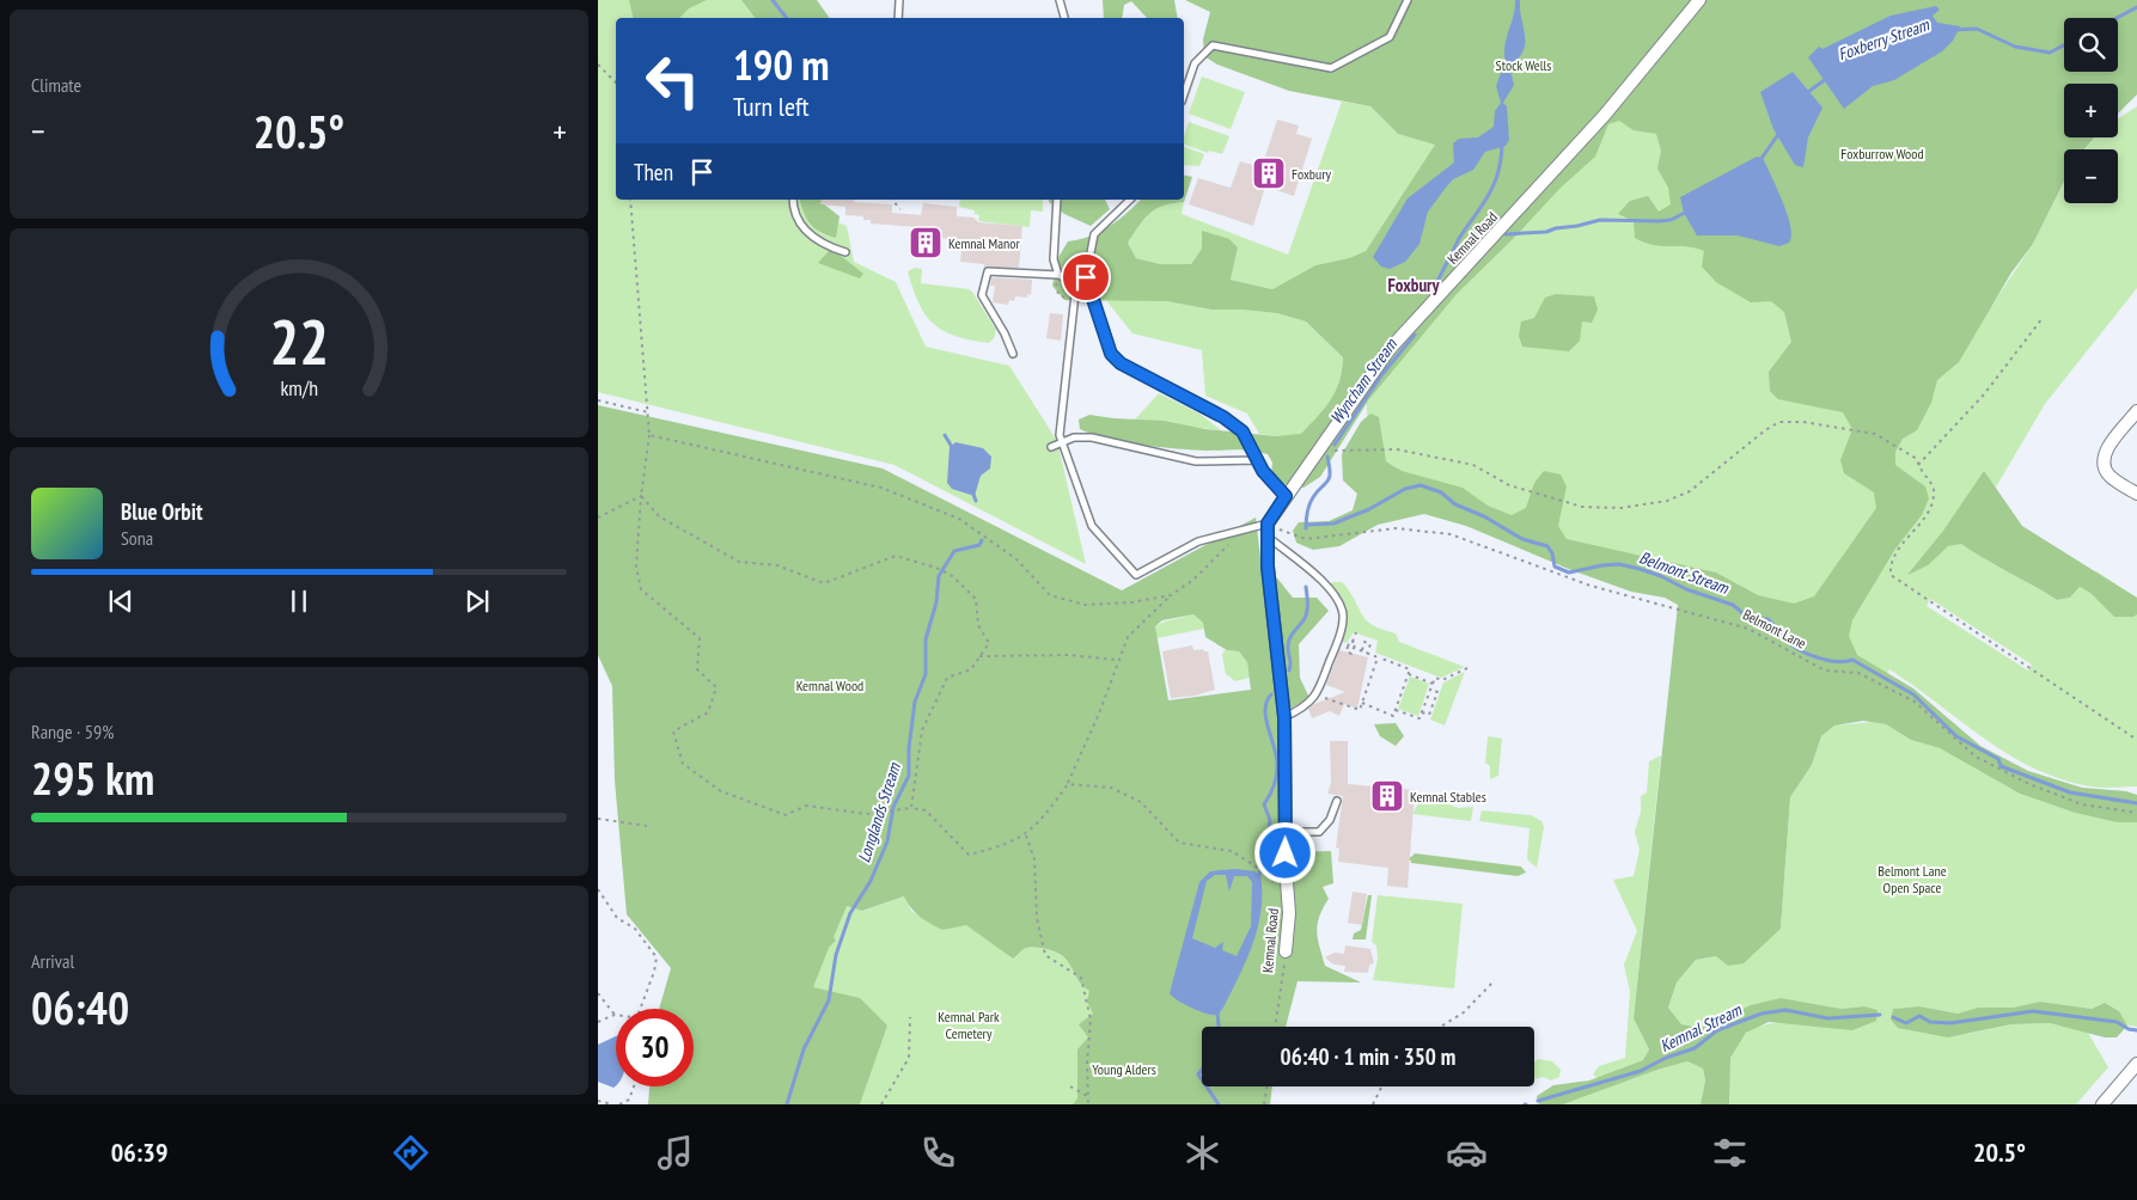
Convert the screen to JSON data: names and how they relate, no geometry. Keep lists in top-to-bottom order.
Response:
{
  "streets": {
    "street": ["Kemnal Road"],
    "path": ["Belmont Lane"]
  },
  "crossings": [
    ["Kemnal Road", "Belmont Lane"]
  ],
  "districts": ["Foxbury"],
  "water": [
    "Foxberry Stream",
    "Wyncham Stream",
    "Belmont Stream",
    "Longlands Stream",
    "Kemnal Stream"
  ],
  "parks": [
    "Stock Wells",
    "Foxburrow Wood",
    "Kemnal Wood",
    "Belmont Lane Open Space",
    "Kemnal Park Cemetery",
    "Young Alders"
  ],
  "places": {
    "building": ["Foxbury", "Kemnal Manor", "Kemnal Stables"]
  },
  "page": {
    "tile": [
      "Climate",
      ["Range · 59%", "295 km"],
      ["Arrival", "06:40"]
    ],
    "map_buttons": ["+", "−"],
    "turn": ["190 m", "Turn left"],
    "heat": ["−", "20.5°", "+"],
    "then": "Then",
    "song": ["Blue Orbit", "Sona"],
    "limit": "30",
    "trip": "06:40 · 1 min · 350 m",
    "tabs": ["06:39", "20.5°"],
    "gauge": ["22", "km/h"]
  }
}
